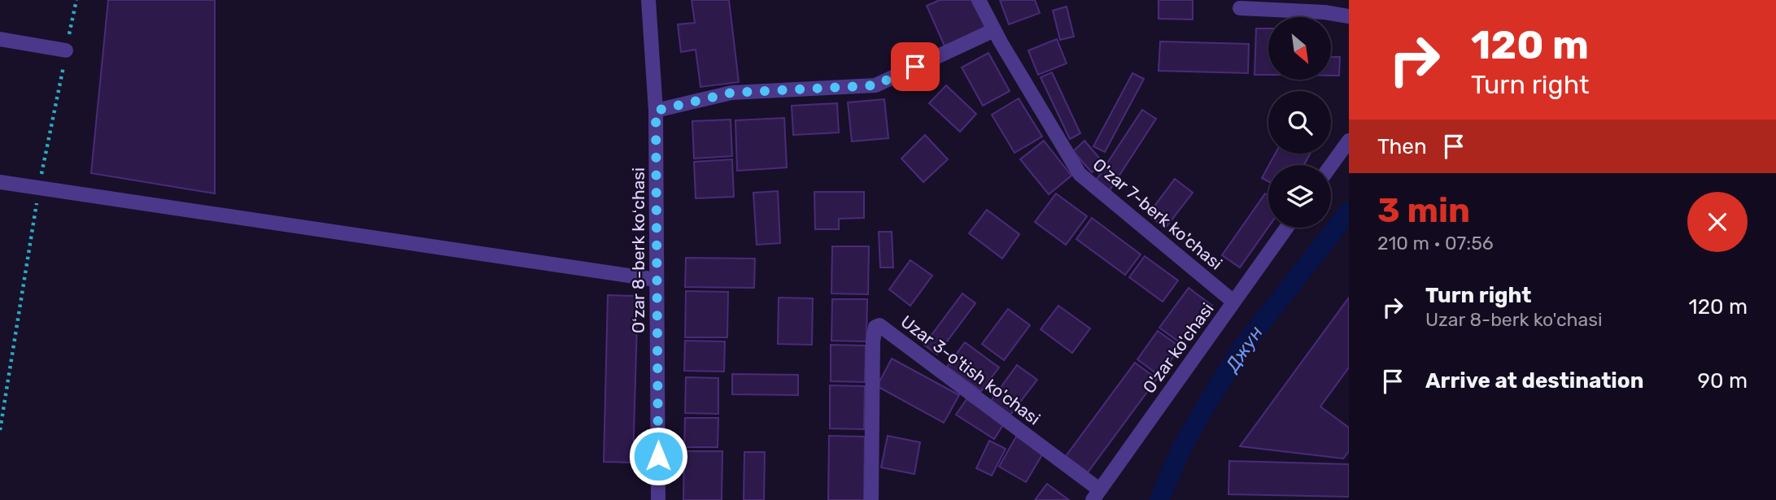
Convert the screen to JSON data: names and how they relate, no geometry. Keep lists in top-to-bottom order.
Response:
{
  "streets": {
    "street": [
      "O'zar 7-berk ko'chasi",
      "Oʻzar 8-berk koʻchasi",
      "O'zar ko'chasi",
      "Uzar 3-o'tish ko'chasi"
    ]
  },
  "crossings": [
    ["O'zar 7-berk ko'chasi", "O'zar ko'chasi"],
    ["O'zar ko'chasi", "Uzar 3-o'tish ko'chasi"]
  ],
  "water": ["Джун"],
  "north": "bottom right",
  "page": {
    "turn": ["120 m", "Turn right"],
    "then": "Then",
    "heading": ["3 min", "210 m · 07:56"],
    "list": [
      {
        "name": "Turn right",
        "note": "Uzar 8-berk ko'chasi",
        "value": "120 m"
      },
      {
        "name": "Arrive at destination",
        "value": "90 m"
      }
    ]
  }
}
